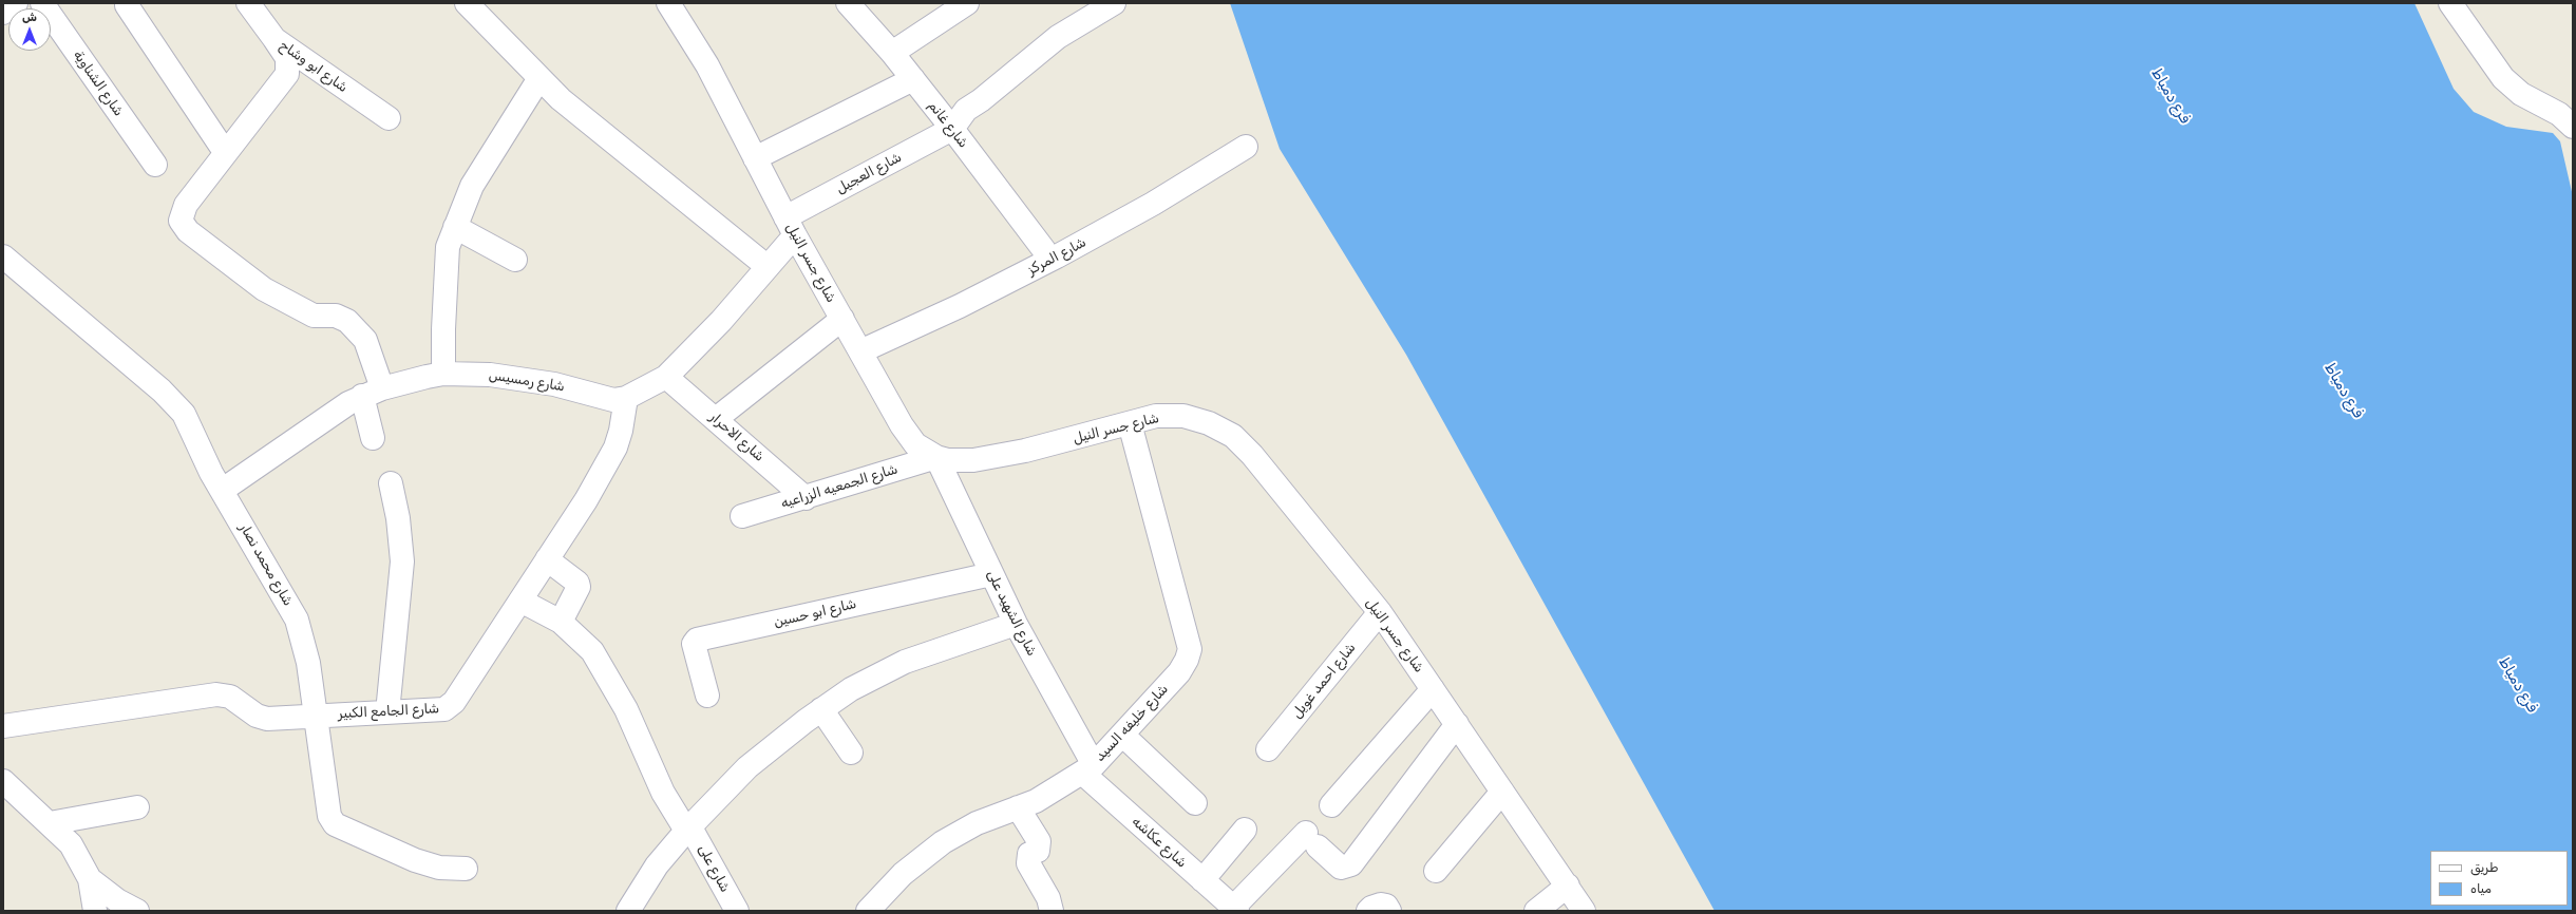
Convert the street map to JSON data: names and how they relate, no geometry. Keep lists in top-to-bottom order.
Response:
{
  "streets": {
    "street": [
      "شارع ابو وشاح",
      "شارع الشناوية",
      "شارع غانم",
      "شارع العجيل",
      "شارع المركز",
      "شارع جسر النيل",
      "شارع رمسيس",
      "شارع الاحرار",
      "شارع الجمعيه الزراعيه",
      "شارع محمد نصار",
      "شارع ابو حسين",
      "شارع الشهيد على",
      "شارع احمد غويل",
      "شارع الجامع الكبير",
      "شارع خليفه السيد",
      "شارع عكاشه",
      "شارع على"
    ]
  },
  "crossings": [
    ["شارع غانم", "شارع العجيل"],
    ["شارع العجيل", "شارع جسر النيل"],
    ["شارع العجيل", "شارع رمسيس"],
    ["شارع المركز", "شارع جسر النيل"],
    ["شارع جسر النيل", "شارع رمسيس"],
    ["شارع جسر النيل", "شارع الجمعيه الزراعيه"],
    ["شارع جسر النيل", "شارع الشهيد على"],
    ["شارع جسر النيل", "شارع احمد غويل"],
    ["شارع جسر النيل", "شارع خليفه السيد"],
    ["شارع رمسيس", "شارع الاحرار"],
    ["شارع رمسيس", "شارع محمد نصار"],
    ["شارع رمسيس", "شارع الجامع الكبير"],
    ["شارع الاحرار", "شارع الجمعيه الزراعيه"],
    ["شارع الجمعيه الزراعيه", "شارع الشهيد على"],
    ["شارع محمد نصار", "شارع الجامع الكبير"],
    ["شارع ابو حسين", "شارع الشهيد على"],
    ["شارع الشهيد على", "شارع خليفه السيد"],
    ["شارع الشهيد على", "شارع عكاشه"],
    ["شارع الجامع الكبير", "شارع على"],
    ["شارع خليفه السيد", "شارع عكاشه"]
  ],
  "water": ["فرع دمياط"],
  "legend": ["طريق", "مياه"],
  "north": "top"
}
